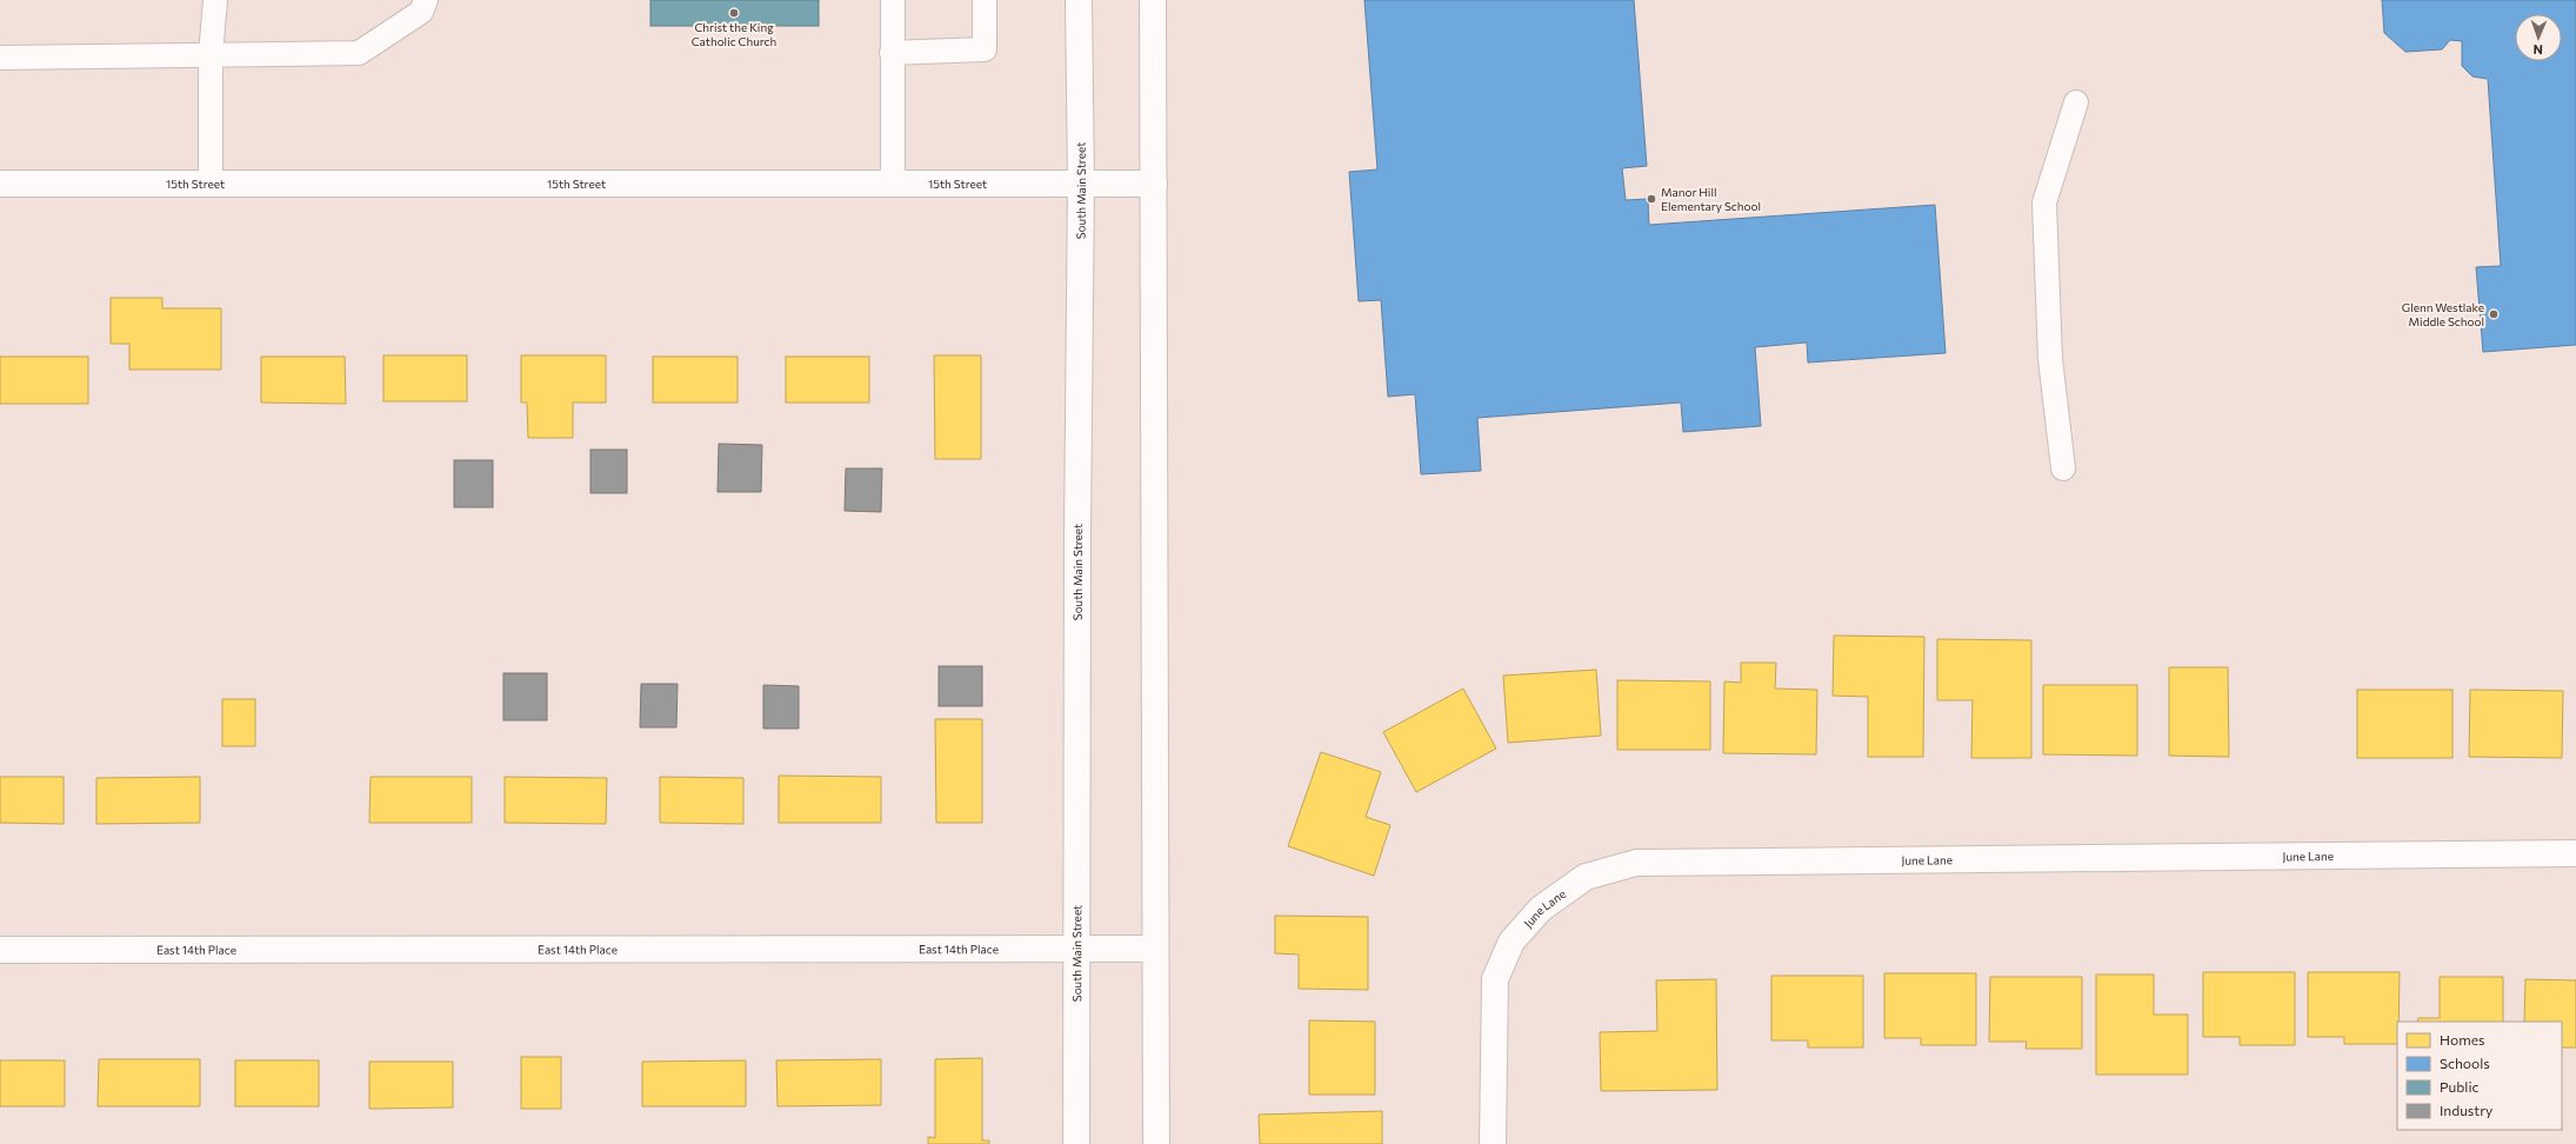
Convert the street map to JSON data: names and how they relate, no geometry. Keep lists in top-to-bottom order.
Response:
{
  "streets": {
    "street": [
      "15th Street",
      "South Main Street",
      "June Lane",
      "East 14th Place"
    ]
  },
  "crossings": [
    ["15th Street", "South Main Street"],
    ["South Main Street", "East 14th Place"]
  ],
  "places": ["Christ the King Catholic Church", "Manor Hill Elementary School", "Glenn Westlake Middle School"],
  "legend": [
    "Homes",
    "Schools",
    "Public",
    "Industry"
  ],
  "north": "bottom"
}
